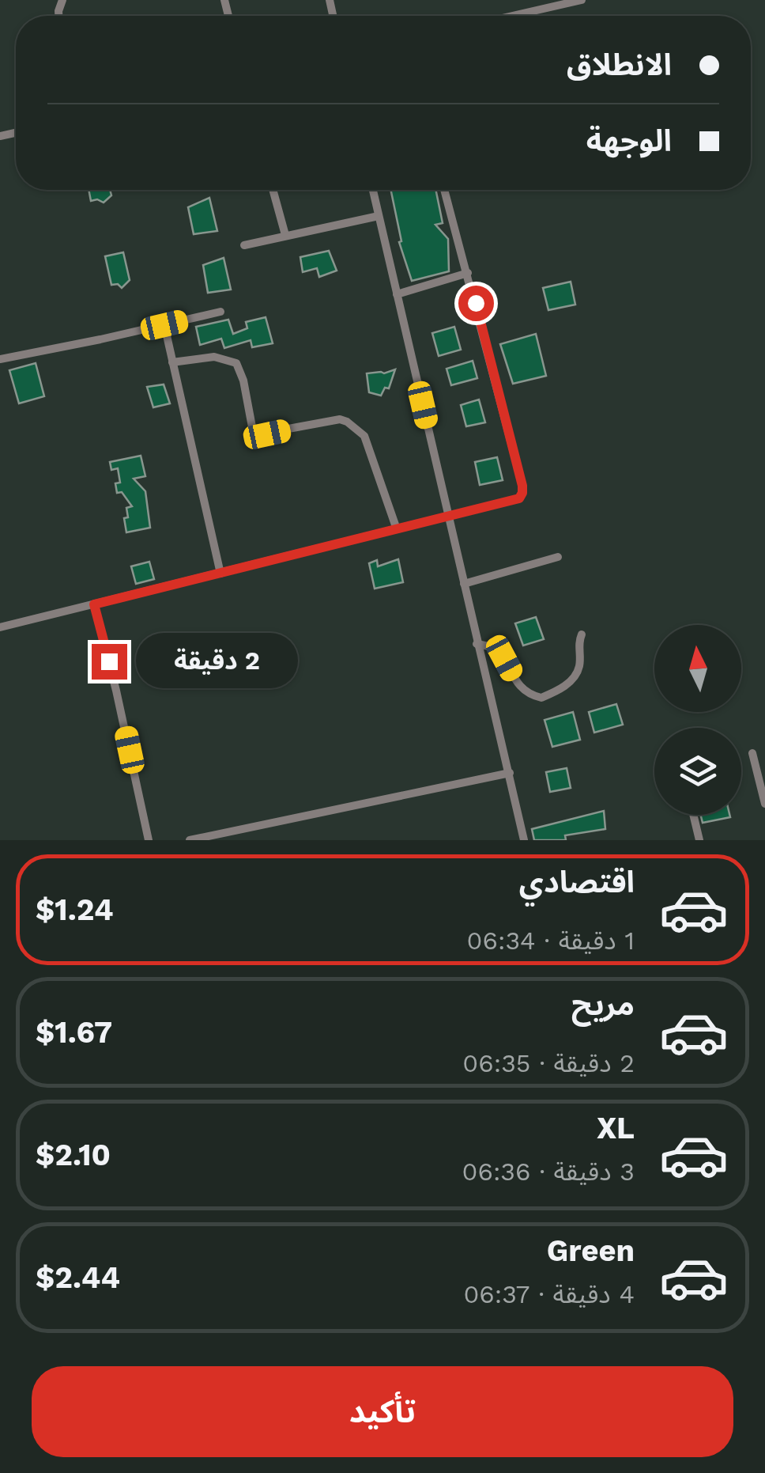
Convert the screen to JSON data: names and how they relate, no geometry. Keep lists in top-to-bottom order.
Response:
{
  "north": "top",
  "page": {
    "banner": ["الانطلاق", "الوجهة"],
    "bubble": "2 دقيقة",
    "list": [
      {
        "name": "اقتصادي",
        "note": "1 دقيقة · 06:34",
        "value": "$1.24"
      },
      {
        "name": "مريح",
        "note": "2 دقيقة · 06:35",
        "value": "$1.67"
      },
      {
        "name": "XL",
        "note": "3 دقيقة · 06:36",
        "value": "$2.10"
      },
      {
        "name": "Green",
        "note": "4 دقيقة · 06:37",
        "value": "$2.44"
      }
    ],
    "buttons": "تأكيد"
  }
}
